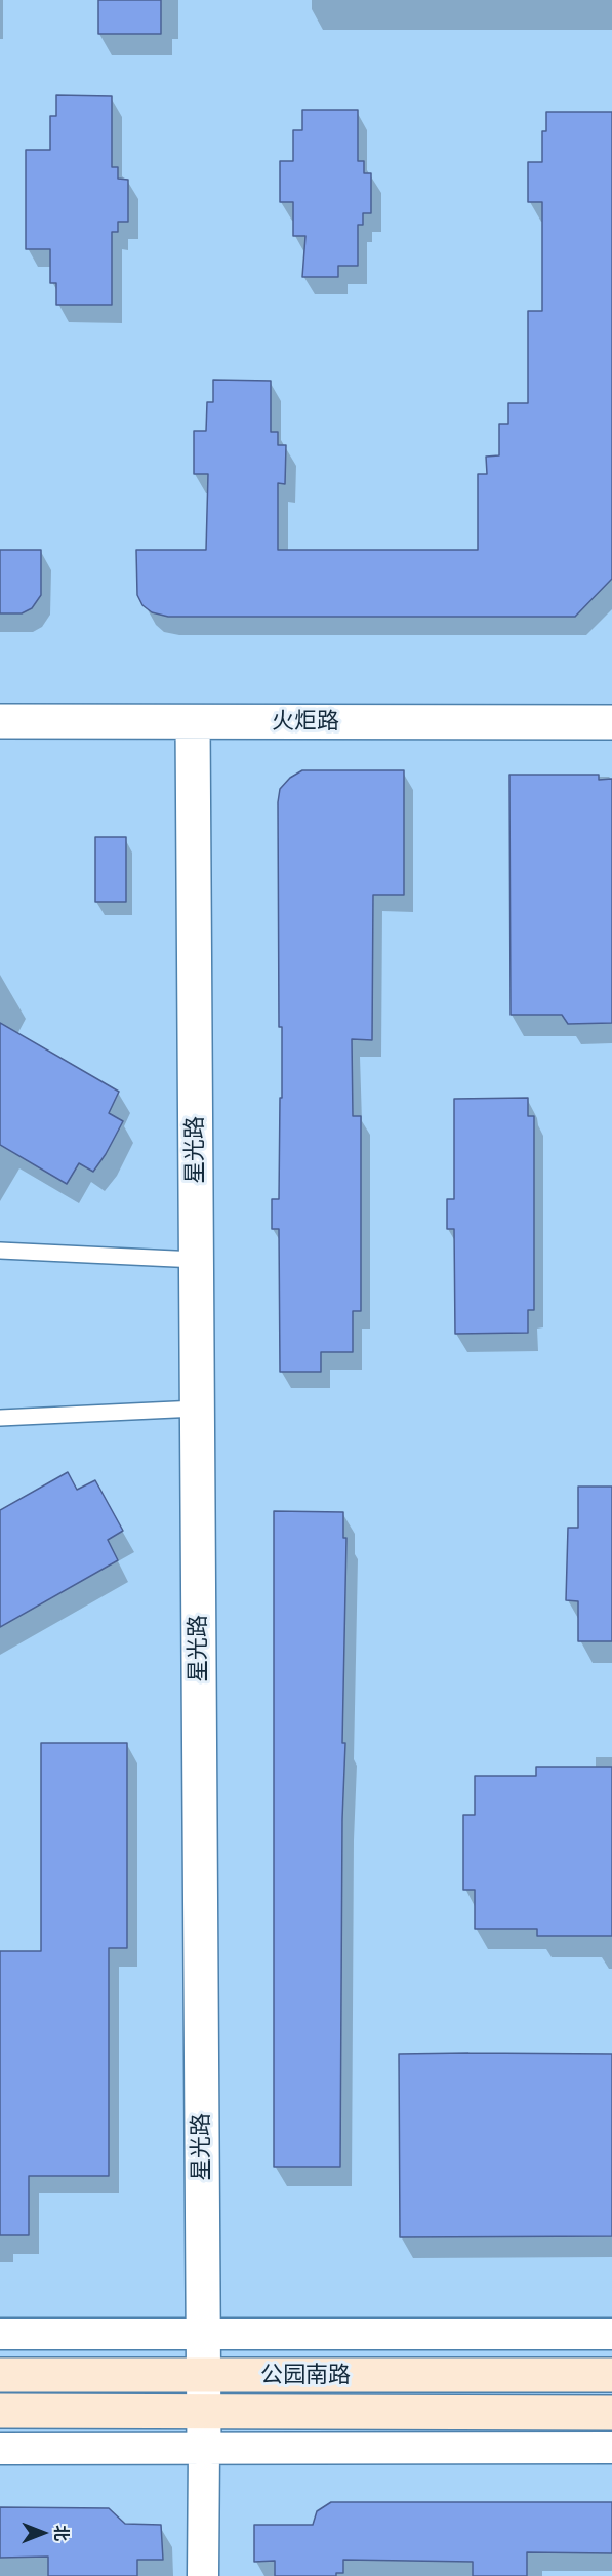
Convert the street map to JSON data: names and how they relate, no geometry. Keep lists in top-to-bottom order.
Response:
{
  "streets": {
    "main road": ["公园南路"],
    "street": ["火炬路", "星光路"]
  },
  "crossings": [
    ["火炬路", "星光路"],
    ["星光路", "公园南路"]
  ],
  "north": "right"
}
